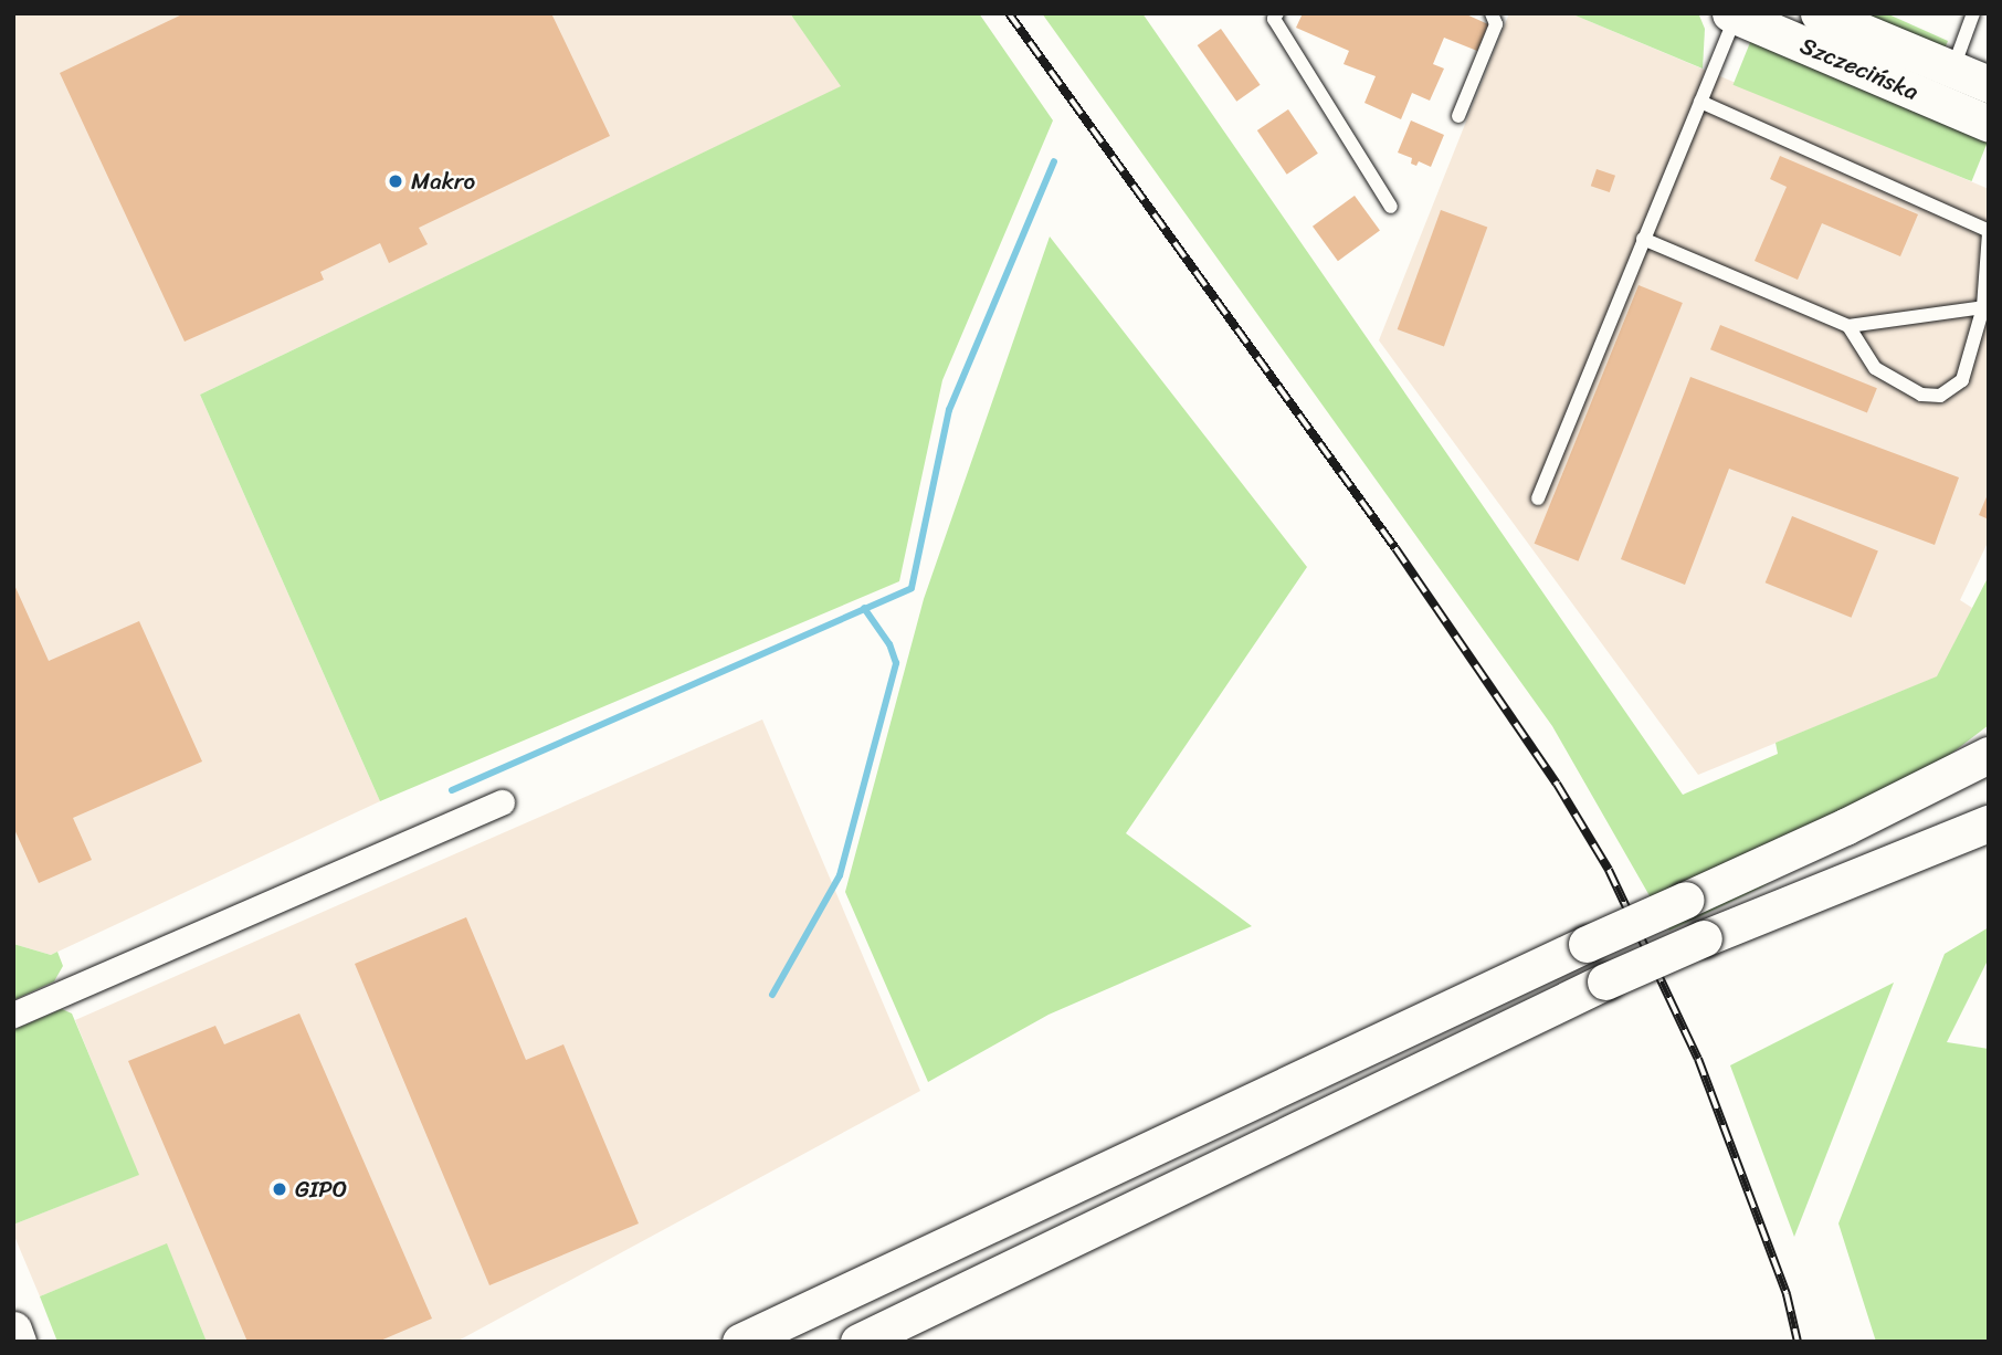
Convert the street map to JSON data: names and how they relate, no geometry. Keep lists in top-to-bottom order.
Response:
{
  "streets": {
    "main road": ["Szczecińska"]
  },
  "places": ["Makro", "GIPO"]
}
